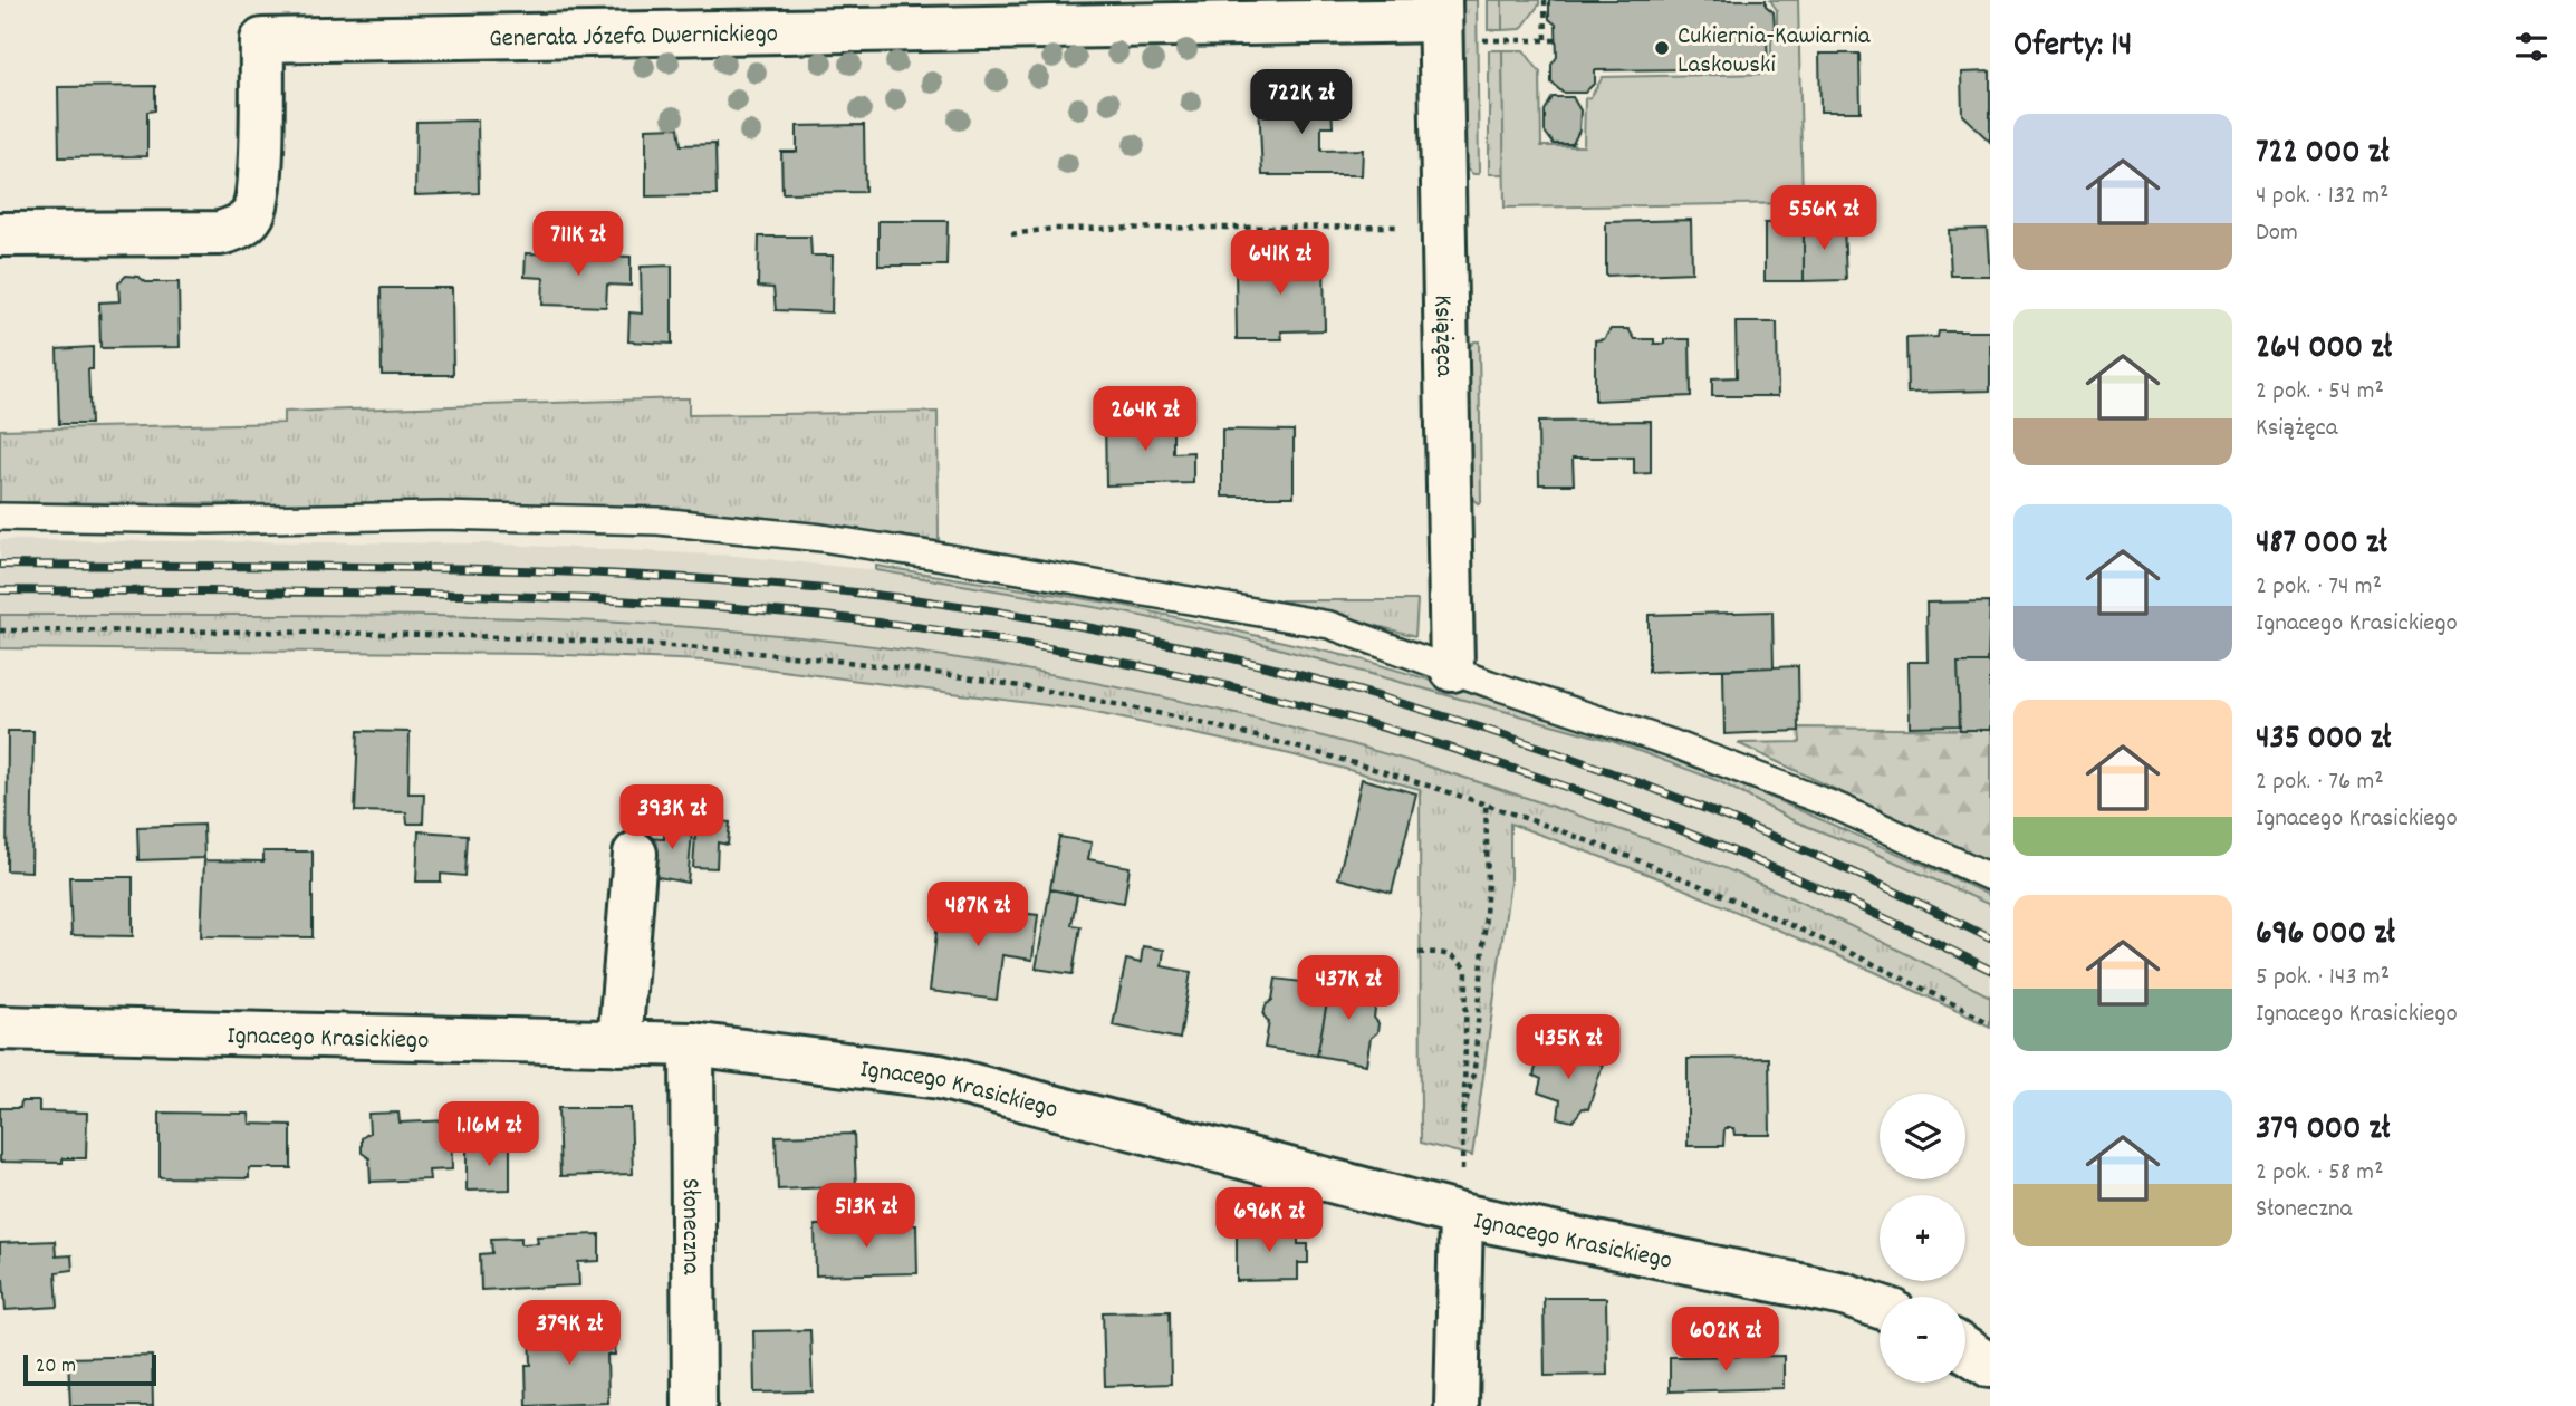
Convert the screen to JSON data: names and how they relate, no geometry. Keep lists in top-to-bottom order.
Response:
{
  "streets": {
    "street": [
      "Generała Józefa Dwernickiego",
      "Książęca",
      "Ignacego Krasickiego",
      "Słoneczna"
    ]
  },
  "crossings": [
    ["Generała Józefa Dwernickiego", "Książęca"],
    ["Ignacego Krasickiego", "Słoneczna"]
  ],
  "places": ["Cukiernia-Kawiarnia Laskowski"],
  "scale_bar": "20 m",
  "page": {
    "heading": "Oferty: 14",
    "price": [
      "722K zł",
      "556K zł",
      "711K zł",
      "641K zł",
      "264K zł",
      "393K zł",
      "487K zł",
      "437K zł",
      "435K zł",
      "1.16M zł",
      "513K zł",
      "696K zł",
      "379K zł",
      "602K zł"
    ],
    "list": [
      {
        "name": "722 000 zł",
        "note": "4 pok. · 132 m² · Dom"
      },
      {
        "name": "264 000 zł",
        "note": "2 pok. · 54 m² · Książęca"
      },
      {
        "name": "487 000 zł",
        "note": "2 pok. · 74 m² · Ignacego Krasickiego"
      },
      {
        "name": "435 000 zł",
        "note": "2 pok. · 76 m² · Ignacego Krasickiego"
      },
      {
        "name": "696 000 zł",
        "note": "5 pok. · 143 m² · Ignacego Krasickiego"
      },
      {
        "name": "379 000 zł",
        "note": "2 pok. · 58 m² · Słoneczna"
      }
    ],
    "map_buttons": ["+", "−"],
    "scale": "20 m"
  }
}
